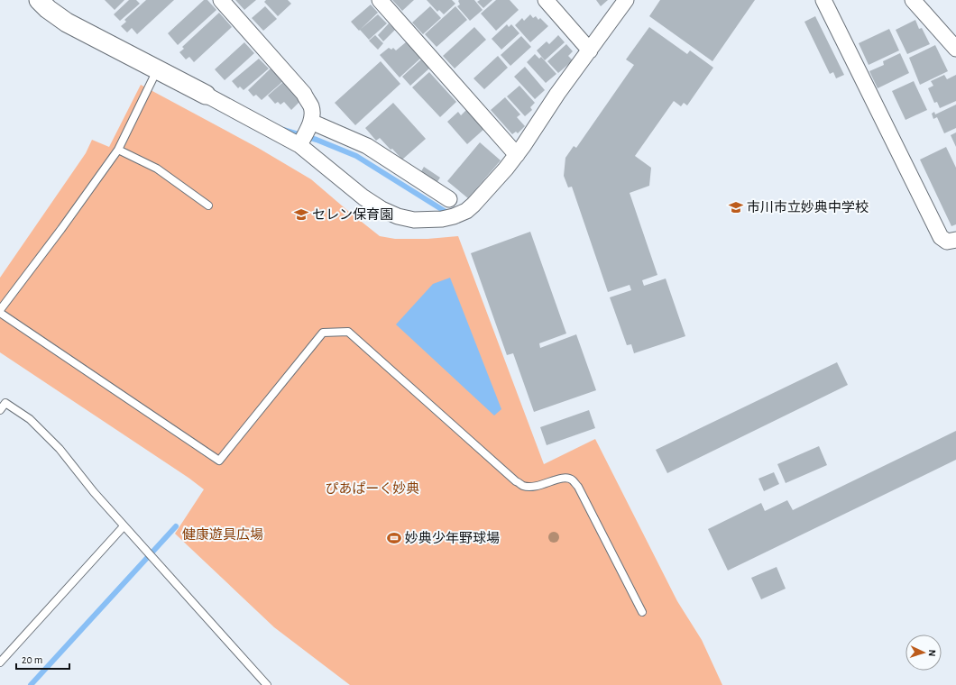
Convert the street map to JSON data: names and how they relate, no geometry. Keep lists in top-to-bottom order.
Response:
{
  "parks": ["ぴあぱーく妙典", "健康遊具広場"],
  "places": {
    "school or university": ["市川市立妙典中学校", "セレン保育園"],
    "sports": ["妙典少年野球場"]
  },
  "scale_bar": "20 m",
  "north": "right"
}
